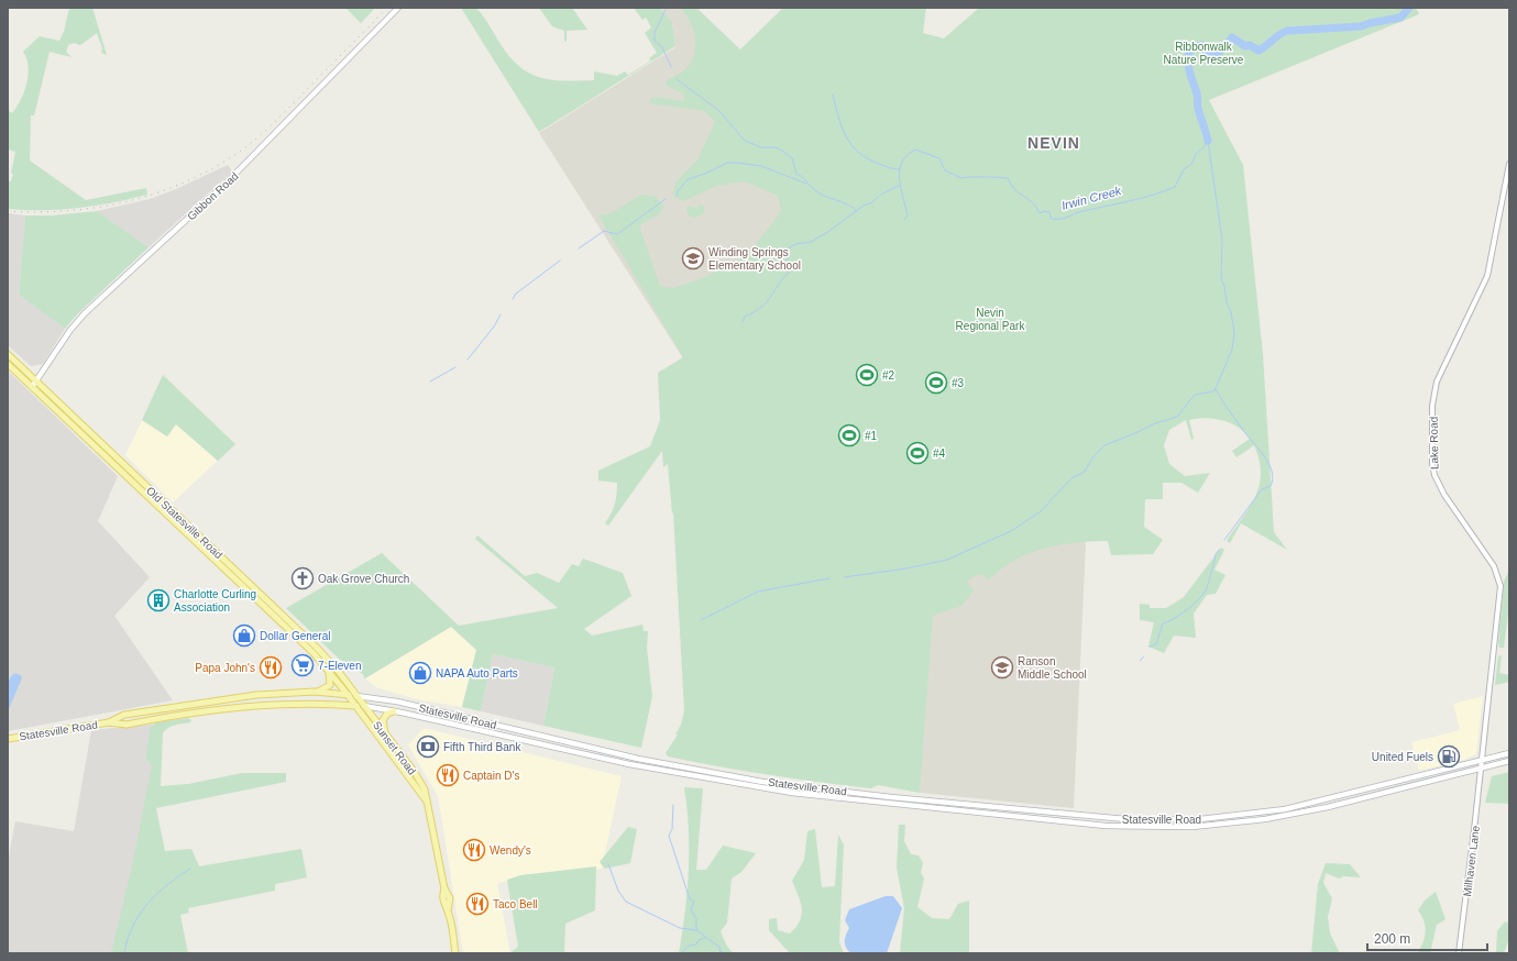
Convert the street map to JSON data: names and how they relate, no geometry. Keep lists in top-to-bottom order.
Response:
{
  "streets": {
    "main road": [
      "Gibbon Road",
      "Old Statesville Road",
      "Statesville Road",
      "Sunset Road"
    ],
    "street": ["Lake Road", "Milhaven Lane"]
  },
  "crossings": [
    ["Gibbon Road", "Old Statesville Road"],
    ["Lake Road", "Statesville Road"],
    ["Lake Road", "Milhaven Lane"],
    ["Old Statesville Road", "Statesville Road"],
    ["Old Statesville Road", "Sunset Road"],
    ["Statesville Road", "Sunset Road"],
    ["Statesville Road", "Milhaven Lane"]
  ],
  "districts": ["NEVIN"],
  "water": ["Irwin Creek"],
  "parks": ["Ribbonwalk Nature Preserve", "Nevin Regional Park"],
  "places": {
    "school or university": ["Winding Springs Elementary School", "Ranson Middle School"],
    "sports": [
      "#2",
      "#3",
      "#1",
      "#4"
    ],
    "church": ["Oak Grove Church"],
    "building": ["Charlotte Curling Association"],
    "shop": ["Dollar General", "NAPA Auto Parts"],
    "supermarket": ["7-Eleven"],
    "restaurant": [
      "Papa John's",
      "Captain D's",
      "Wendy's",
      "Taco Bell"
    ],
    "bank": ["Fifth Third Bank"],
    "fuel station": ["United Fuels"]
  },
  "scale_bar": "200 m"
}
